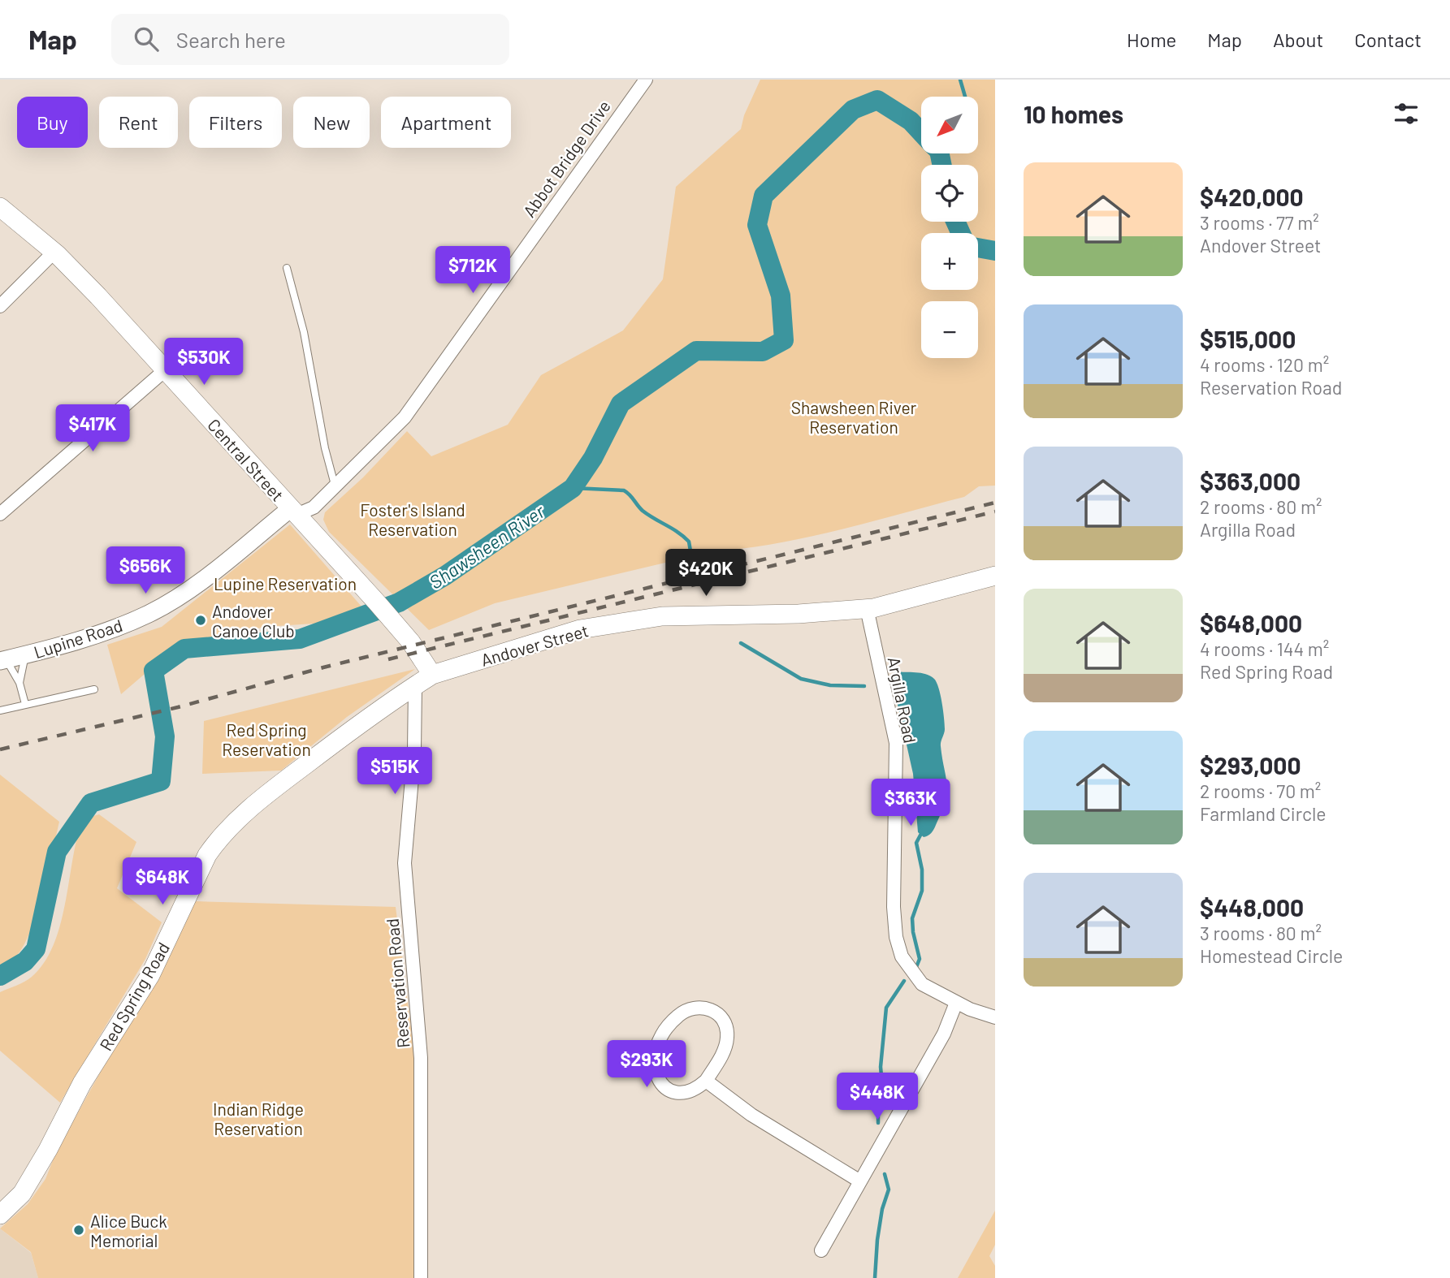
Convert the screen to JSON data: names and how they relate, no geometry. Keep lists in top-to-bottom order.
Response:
{
  "streets": {
    "main road": ["Central Street", "Andover Street", "Red Spring Road"],
    "street": [
      "Abbot Bridge Drive",
      "Lupine Road",
      "Argilla Road",
      "Reservation Road"
    ]
  },
  "crossings": [
    ["Abbot Bridge Drive", "Central Street"],
    ["Abbot Bridge Drive", "Lupine Road"],
    ["Central Street", "Lupine Road"],
    ["Central Street", "Andover Street"],
    ["Andover Street", "Argilla Road"],
    ["Andover Street", "Reservation Road"],
    ["Andover Street", "Red Spring Road"],
    ["Reservation Road", "Red Spring Road"]
  ],
  "water": ["Shawsheen River"],
  "parks": [
    "Shawsheen River Reservation",
    "Foster's Island Reservation",
    "Lupine Reservation",
    "Red Spring Reservation",
    "Indian Ridge Reservation"
  ],
  "places": ["Andover Canoe Club", "Alice Buck Memorial"],
  "north": "bottom left",
  "page": {
    "header": "Map",
    "search": "Search here",
    "nav": [
      "Home",
      "Map",
      "About",
      "Contact"
    ],
    "heading": "10 homes",
    "map_buttons": ["+", "−"],
    "chip": [
      "Buy",
      "Rent",
      "Filters",
      "New",
      "Apartment"
    ],
    "list": [
      {
        "name": "$420,000",
        "note": "3 rooms · 77 m² · Andover Street"
      },
      {
        "name": "$515,000",
        "note": "4 rooms · 120 m² · Reservation Road"
      },
      {
        "name": "$363,000",
        "note": "2 rooms · 80 m² · Argilla Road"
      },
      {
        "name": "$648,000",
        "note": "4 rooms · 144 m² · Red Spring Road"
      },
      {
        "name": "$293,000",
        "note": "2 rooms · 70 m² · Farmland Circle"
      },
      {
        "name": "$448,000",
        "note": "3 rooms · 80 m² · Homestead Circle"
      }
    ],
    "price": [
      "$712K",
      "$530K",
      "$417K",
      "$656K",
      "$420K",
      "$515K",
      "$363K",
      "$648K",
      "$293K",
      "$448K"
    ]
  }
}
